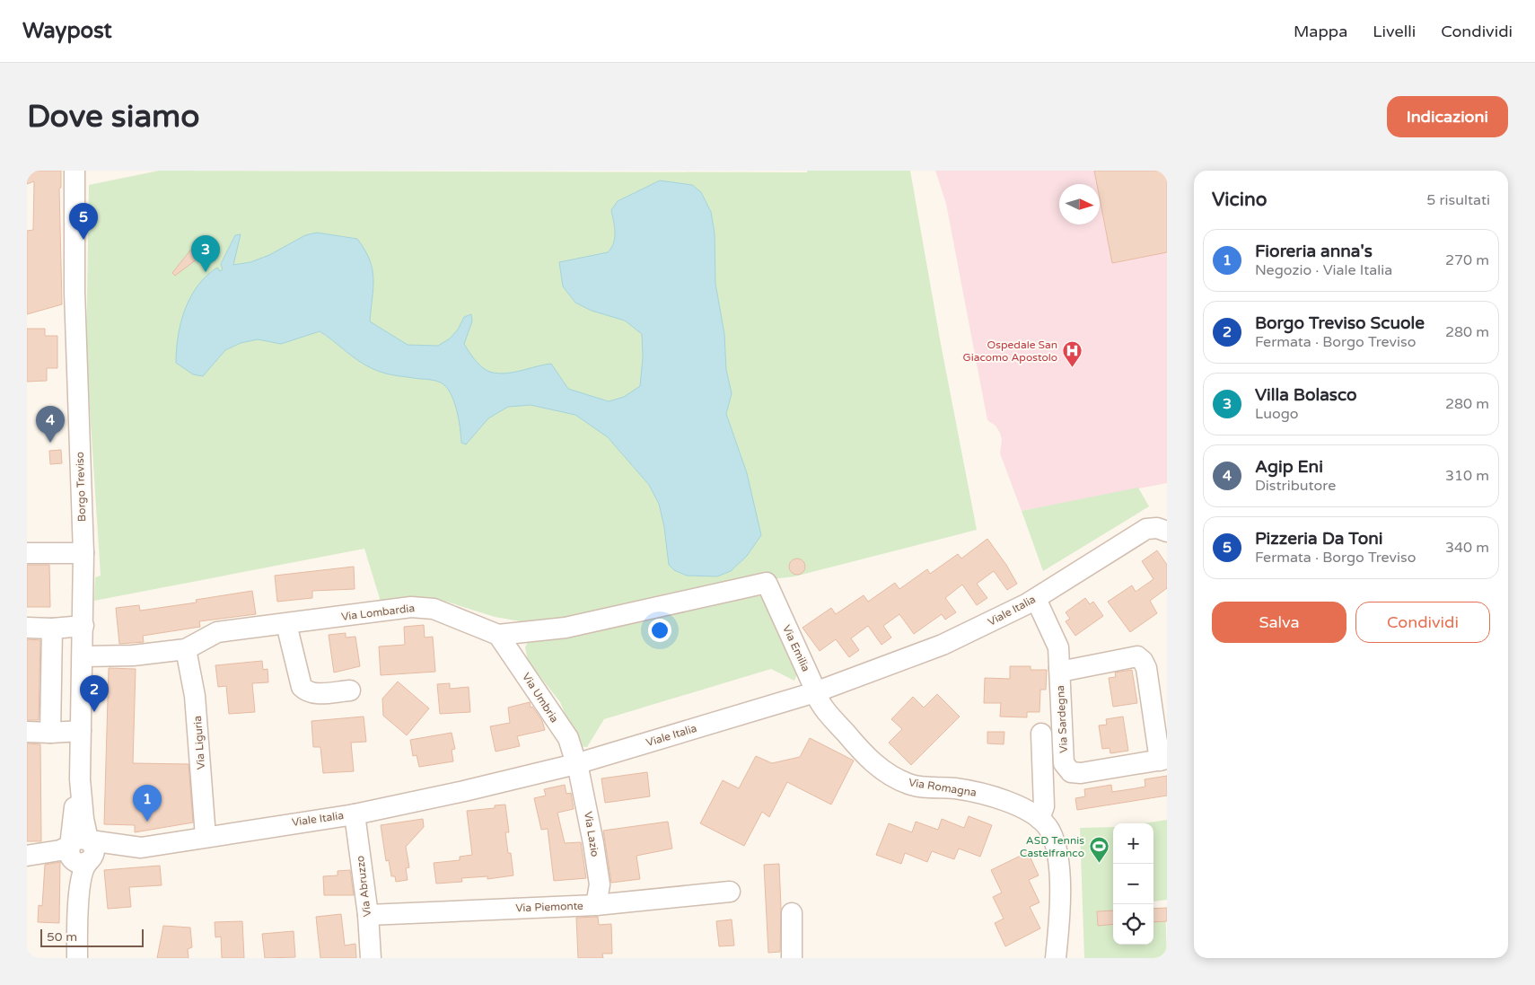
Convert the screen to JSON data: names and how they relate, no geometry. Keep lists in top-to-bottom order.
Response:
{
  "streets": {
    "street": [
      "Borgo Treviso",
      "Viale Italia",
      "Via Lombardia",
      "Via Emilia",
      "Via Umbria",
      "Via Sardegna",
      "Via Liguria",
      "Via Romagna",
      "Via Lazio",
      "Via Abruzzo",
      "Via Piemonte"
    ]
  },
  "crossings": [
    ["Borgo Treviso", "Viale Italia"],
    ["Borgo Treviso", "Via Lombardia"],
    ["Viale Italia", "Via Emilia"],
    ["Viale Italia", "Via Umbria"],
    ["Viale Italia", "Via Sardegna"],
    ["Viale Italia", "Via Liguria"],
    ["Viale Italia", "Via Romagna"],
    ["Viale Italia", "Via Lazio"],
    ["Viale Italia", "Via Abruzzo"],
    ["Via Lombardia", "Via Emilia"],
    ["Via Lombardia", "Via Umbria"],
    ["Via Lombardia", "Via Liguria"],
    ["Via Emilia", "Via Romagna"],
    ["Via Umbria", "Via Lazio"],
    ["Via Lazio", "Via Piemonte"],
    ["Via Abruzzo", "Via Piemonte"]
  ],
  "places": {
    "hospital": ["Ospedale San Giacomo Apostolo"],
    "sports": ["ASD Tennis Castelfranco"]
  },
  "scale_bar": "50 m",
  "north": "right",
  "page": {
    "header": "Waypost",
    "nav": ["Mappa", "Livelli", "Condividi"],
    "buttons": [
      "Indicazioni",
      ["Salva", "Condividi"]
    ],
    "title": "Dove siamo",
    "heading": ["Vicino", "5 risultati"],
    "pins": [
      "5",
      "3",
      "4",
      "2",
      "1"
    ],
    "list": [
      {
        "mark": "1",
        "name": "Fioreria anna's",
        "note": "Negozio · Viale Italia",
        "value": "270 m"
      },
      {
        "mark": "2",
        "name": "Borgo Treviso Scuole",
        "note": "Fermata · Borgo Treviso",
        "value": "280 m"
      },
      {
        "mark": "3",
        "name": "Villa Bolasco",
        "note": "Luogo",
        "value": "280 m"
      },
      {
        "mark": "4",
        "name": "Agip Eni",
        "note": "Distributore",
        "value": "310 m"
      },
      {
        "mark": "5",
        "name": "Pizzeria Da Toni",
        "note": "Fermata · Borgo Treviso",
        "value": "340 m"
      }
    ],
    "map_buttons": ["+", "−"],
    "scale": "50 m"
  }
}
